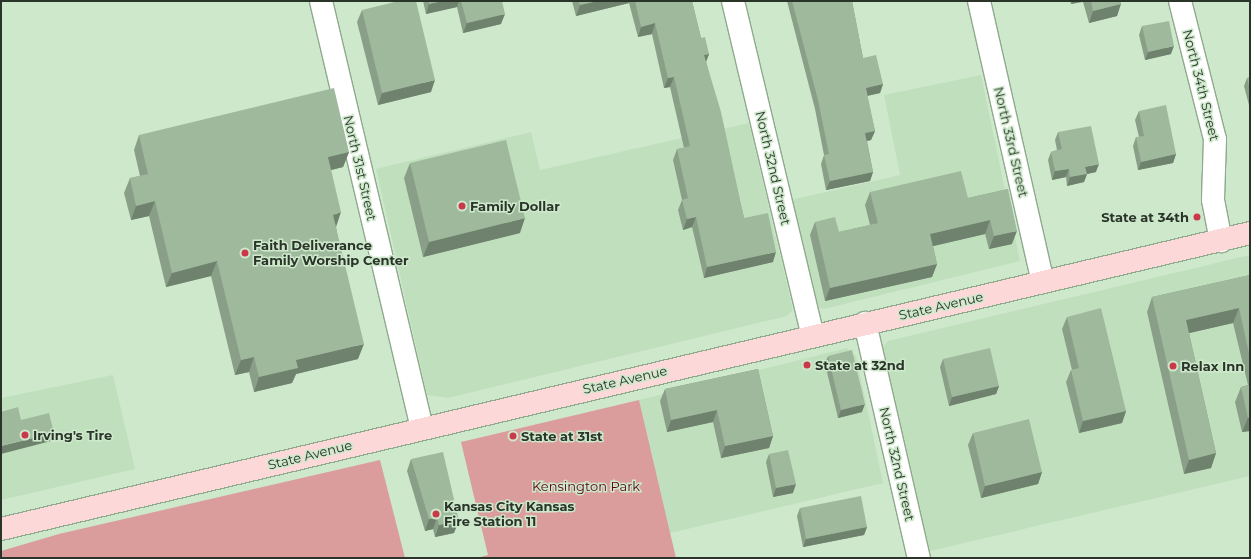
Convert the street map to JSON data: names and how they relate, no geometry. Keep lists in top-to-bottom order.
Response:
{
  "streets": {
    "main road": ["State Avenue"],
    "street": [
      "North 34th Street",
      "North 33rd Street",
      "North 31st Street",
      "North 32nd Street"
    ]
  },
  "crossings": [
    ["North 34th Street", "State Avenue"],
    ["North 33rd Street", "State Avenue"],
    ["North 31st Street", "State Avenue"],
    ["North 32nd Street", "State Avenue"]
  ],
  "parks": ["Kensington Park"],
  "places": [
    "Family Dollar",
    "State at 34th",
    "Faith Deliverance Family Worship Center",
    "State at 32nd",
    "Relax Inn",
    "Irving's Tire",
    "State at 31st",
    "Kansas City Kansas Fire Station 11"
  ]
}
